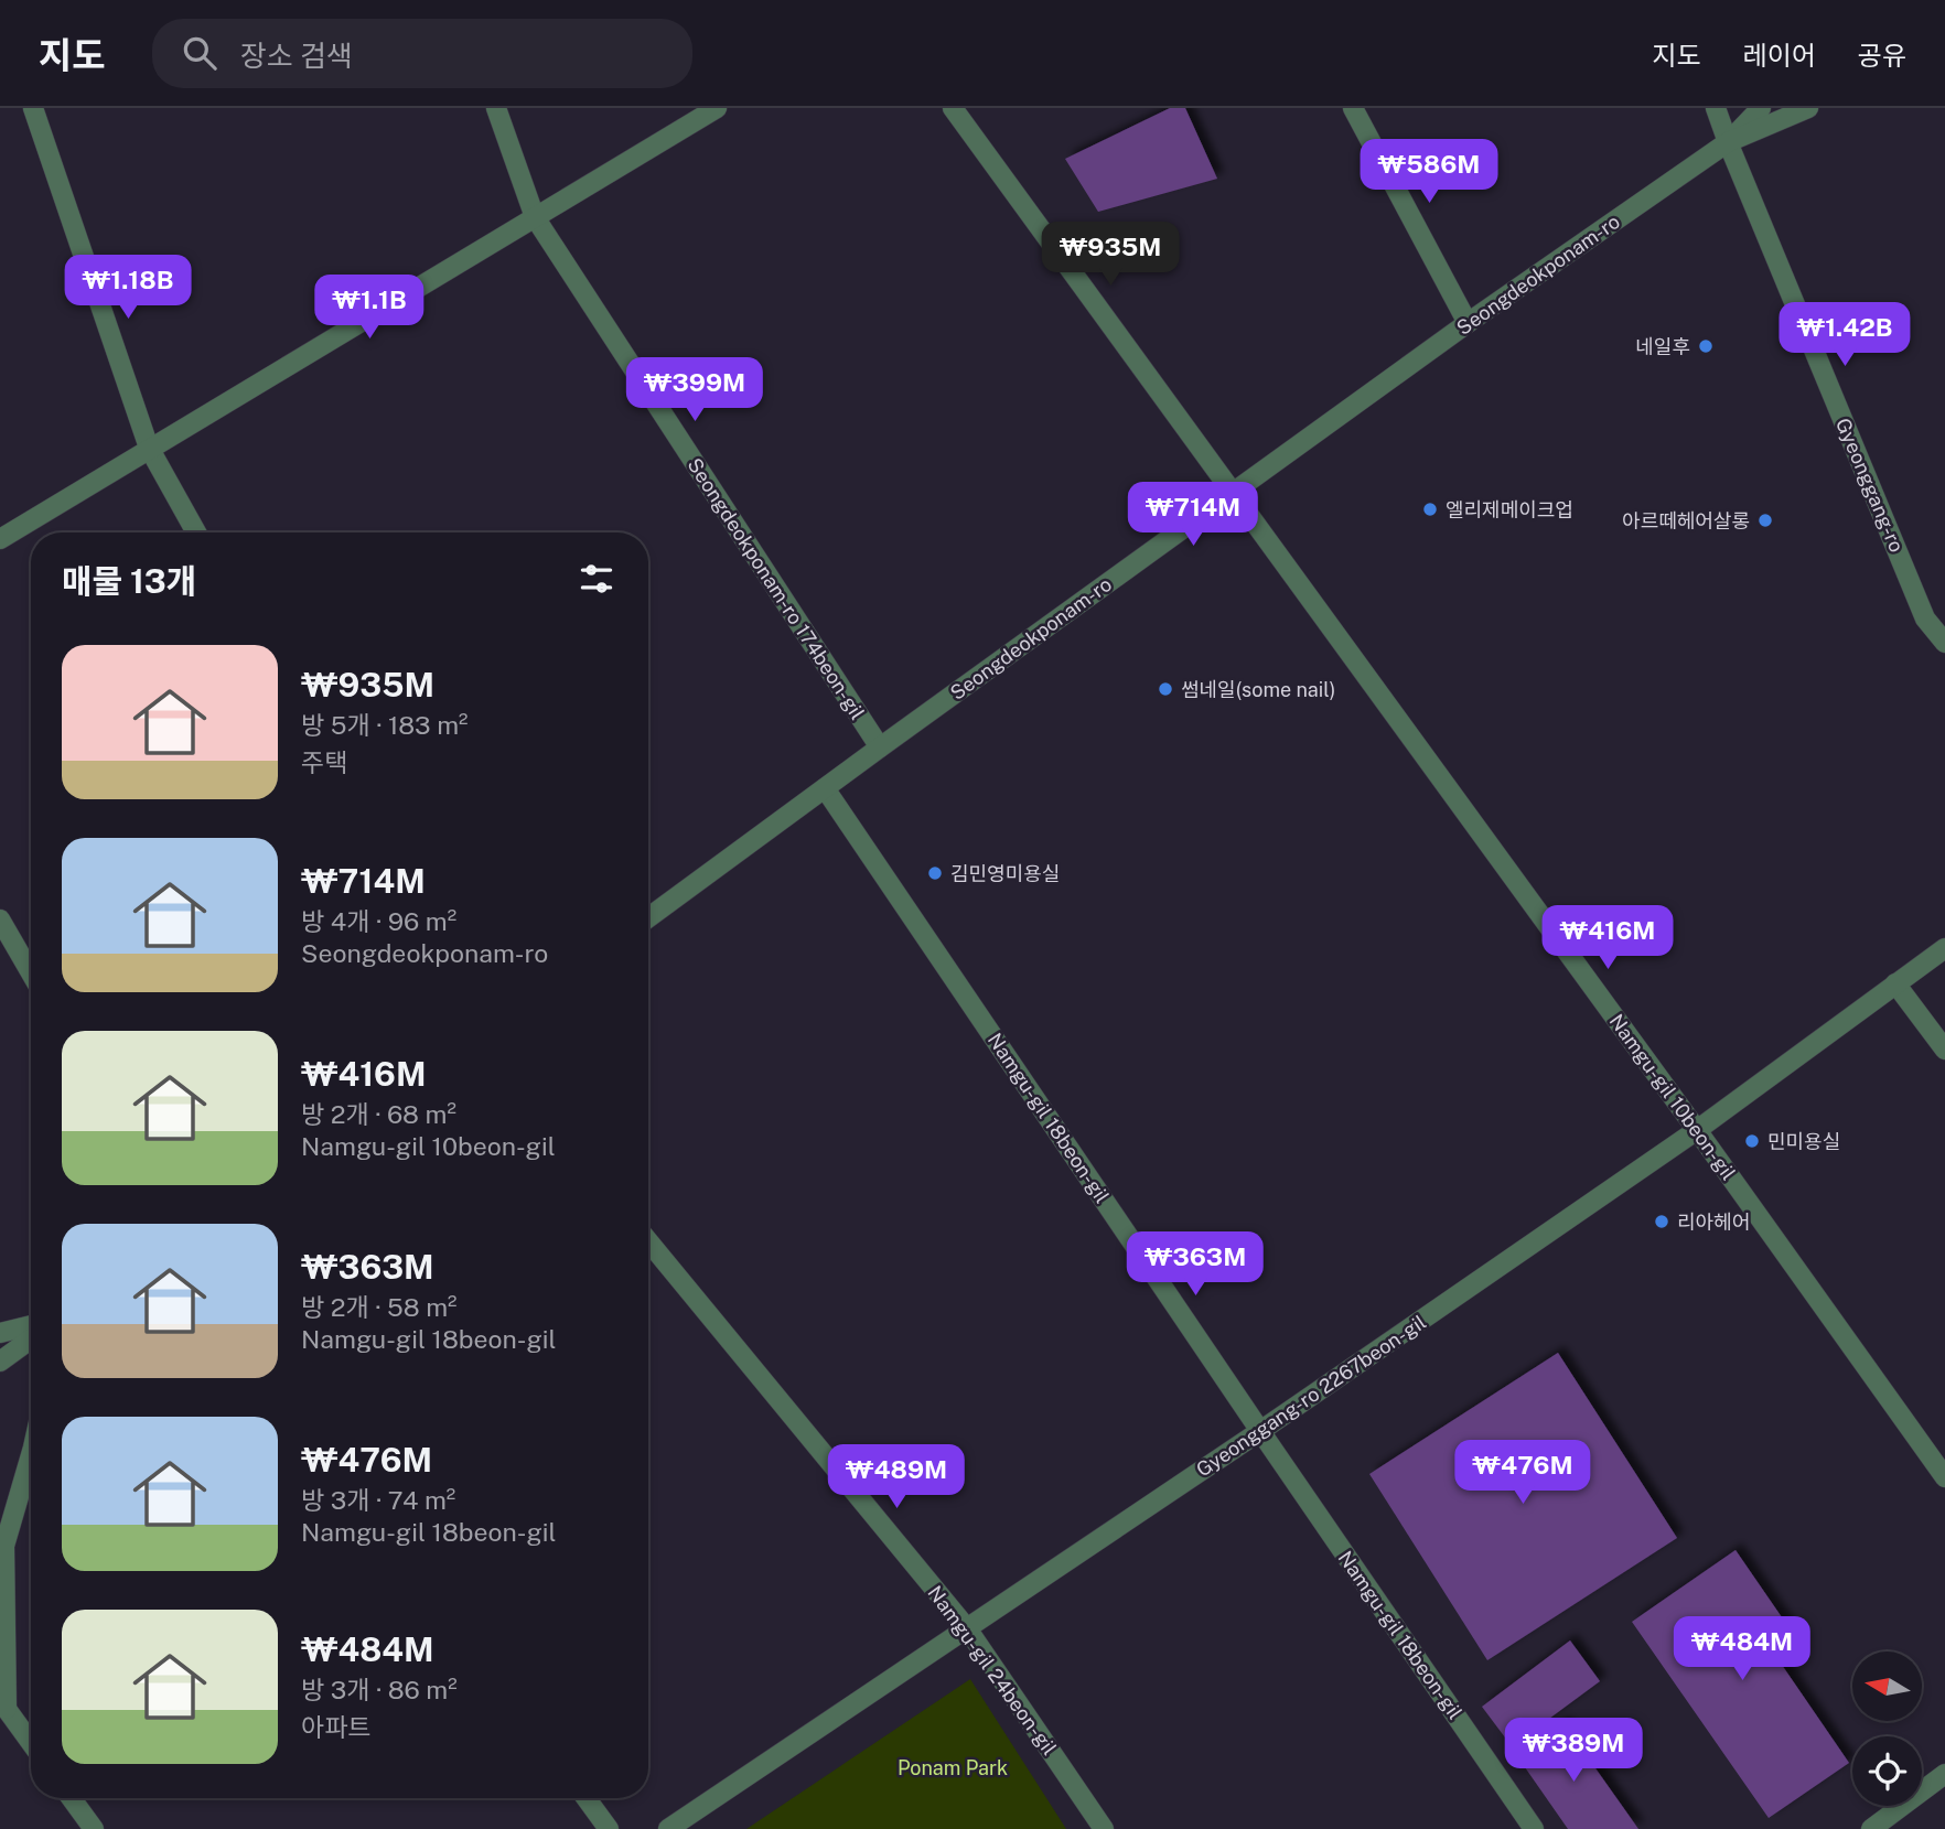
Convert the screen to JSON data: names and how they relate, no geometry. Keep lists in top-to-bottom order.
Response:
{
  "streets": {
    "street": [
      "Seongdeokponam-ro",
      "Gyeonggang-ro",
      "Seongdeokponam-ro 174beon-gil",
      "Namgu-gil 10beon-gil",
      "Namgu-gil 18beon-gil",
      "Gyeonggang-ro 2267beon-gil",
      "Namgu-gil 24beon-gil"
    ]
  },
  "crossings": [
    ["Seongdeokponam-ro", "Gyeonggang-ro"],
    ["Seongdeokponam-ro", "Seongdeokponam-ro 174beon-gil"],
    ["Seongdeokponam-ro", "Namgu-gil 10beon-gil"],
    ["Seongdeokponam-ro", "Namgu-gil 18beon-gil"],
    ["Namgu-gil 10beon-gil", "Gyeonggang-ro 2267beon-gil"],
    ["Namgu-gil 18beon-gil", "Gyeonggang-ro 2267beon-gil"],
    ["Gyeonggang-ro 2267beon-gil", "Namgu-gil 24beon-gil"]
  ],
  "parks": ["Ponam Park"],
  "places": [
    "네일후",
    "엘리제메이크업",
    "아르떼헤어살롱",
    "썸네일(some nail)",
    "김민영미용실",
    "민미용실",
    "리아헤어"
  ],
  "north": "left",
  "page": {
    "header": "지도",
    "search": "장소 검색",
    "nav": ["지도", "레이어", "공유"],
    "price": [
      "₩586M",
      "₩935M",
      "₩1.18B",
      "₩1.1B",
      "₩1.42B",
      "₩399M",
      "₩714M",
      "₩416M",
      "₩363M",
      "₩476M",
      "₩489M",
      "₩484M",
      "₩389M"
    ],
    "heading": "매물 13개",
    "list": [
      {
        "name": "₩935M",
        "note": "방 5개 · 183 m² · 주택"
      },
      {
        "name": "₩714M",
        "note": "방 4개 · 96 m² · Seongdeokponam-ro"
      },
      {
        "name": "₩416M",
        "note": "방 2개 · 68 m² · Namgu-gil 10beon-gil"
      },
      {
        "name": "₩363M",
        "note": "방 2개 · 58 m² · Namgu-gil 18beon-gil"
      },
      {
        "name": "₩476M",
        "note": "방 3개 · 74 m² · Namgu-gil 18beon-gil"
      },
      {
        "name": "₩484M",
        "note": "방 3개 · 86 m² · 아파트"
      }
    ]
  }
}
